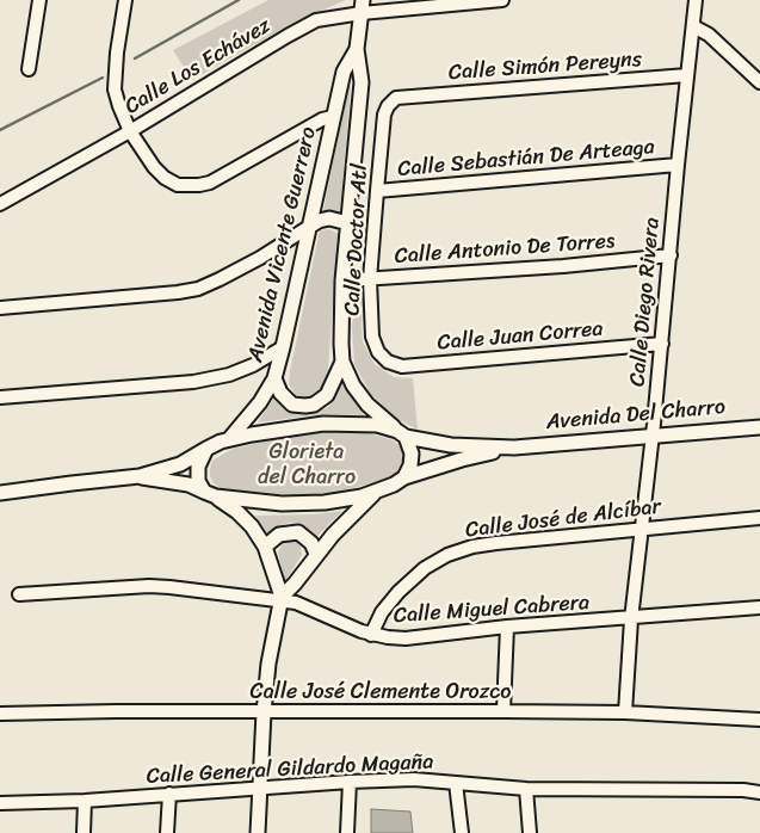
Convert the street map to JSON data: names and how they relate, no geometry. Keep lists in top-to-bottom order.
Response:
{
  "streets": {
    "street": [
      "Calle Los Echávez",
      "Calle Simón Pereyns",
      "Calle Sebastián De Arteaga",
      "Calle Doctor Atl",
      "Avenida Vicente Guerrero",
      "Calle Antonio De Torres",
      "Calle Diego Rivera",
      "Calle Juan Correa",
      "Avenida Del Charro",
      "Calle José de Alcíbar",
      "Calle Miguel Cabrera",
      "Calle José Clemente Orozco",
      "Calle General Gildardo Magaña"
    ]
  },
  "crossings": [
    ["Calle Los Echávez", "Avenida Vicente Guerrero"],
    ["Calle Simón Pereyns", "Calle Doctor Atl"],
    ["Calle Simón Pereyns", "Calle Diego Rivera"],
    ["Calle Sebastián De Arteaga", "Calle Doctor Atl"],
    ["Calle Sebastián De Arteaga", "Calle Diego Rivera"],
    ["Calle Doctor Atl", "Calle Antonio De Torres"],
    ["Calle Doctor Atl", "Calle Juan Correa"],
    ["Avenida Vicente Guerrero", "Calle Antonio De Torres"],
    ["Avenida Vicente Guerrero", "Avenida Del Charro"],
    ["Calle Antonio De Torres", "Calle Diego Rivera"],
    ["Calle Diego Rivera", "Calle Juan Correa"],
    ["Calle Diego Rivera", "Avenida Del Charro"],
    ["Calle Diego Rivera", "Calle José de Alcíbar"],
    ["Calle Diego Rivera", "Calle Miguel Cabrera"],
    ["Calle Diego Rivera", "Calle José Clemente Orozco"],
    ["Calle José de Alcíbar", "Calle Miguel Cabrera"]
  ],
  "parks": ["Glorieta del Charro"]
}
